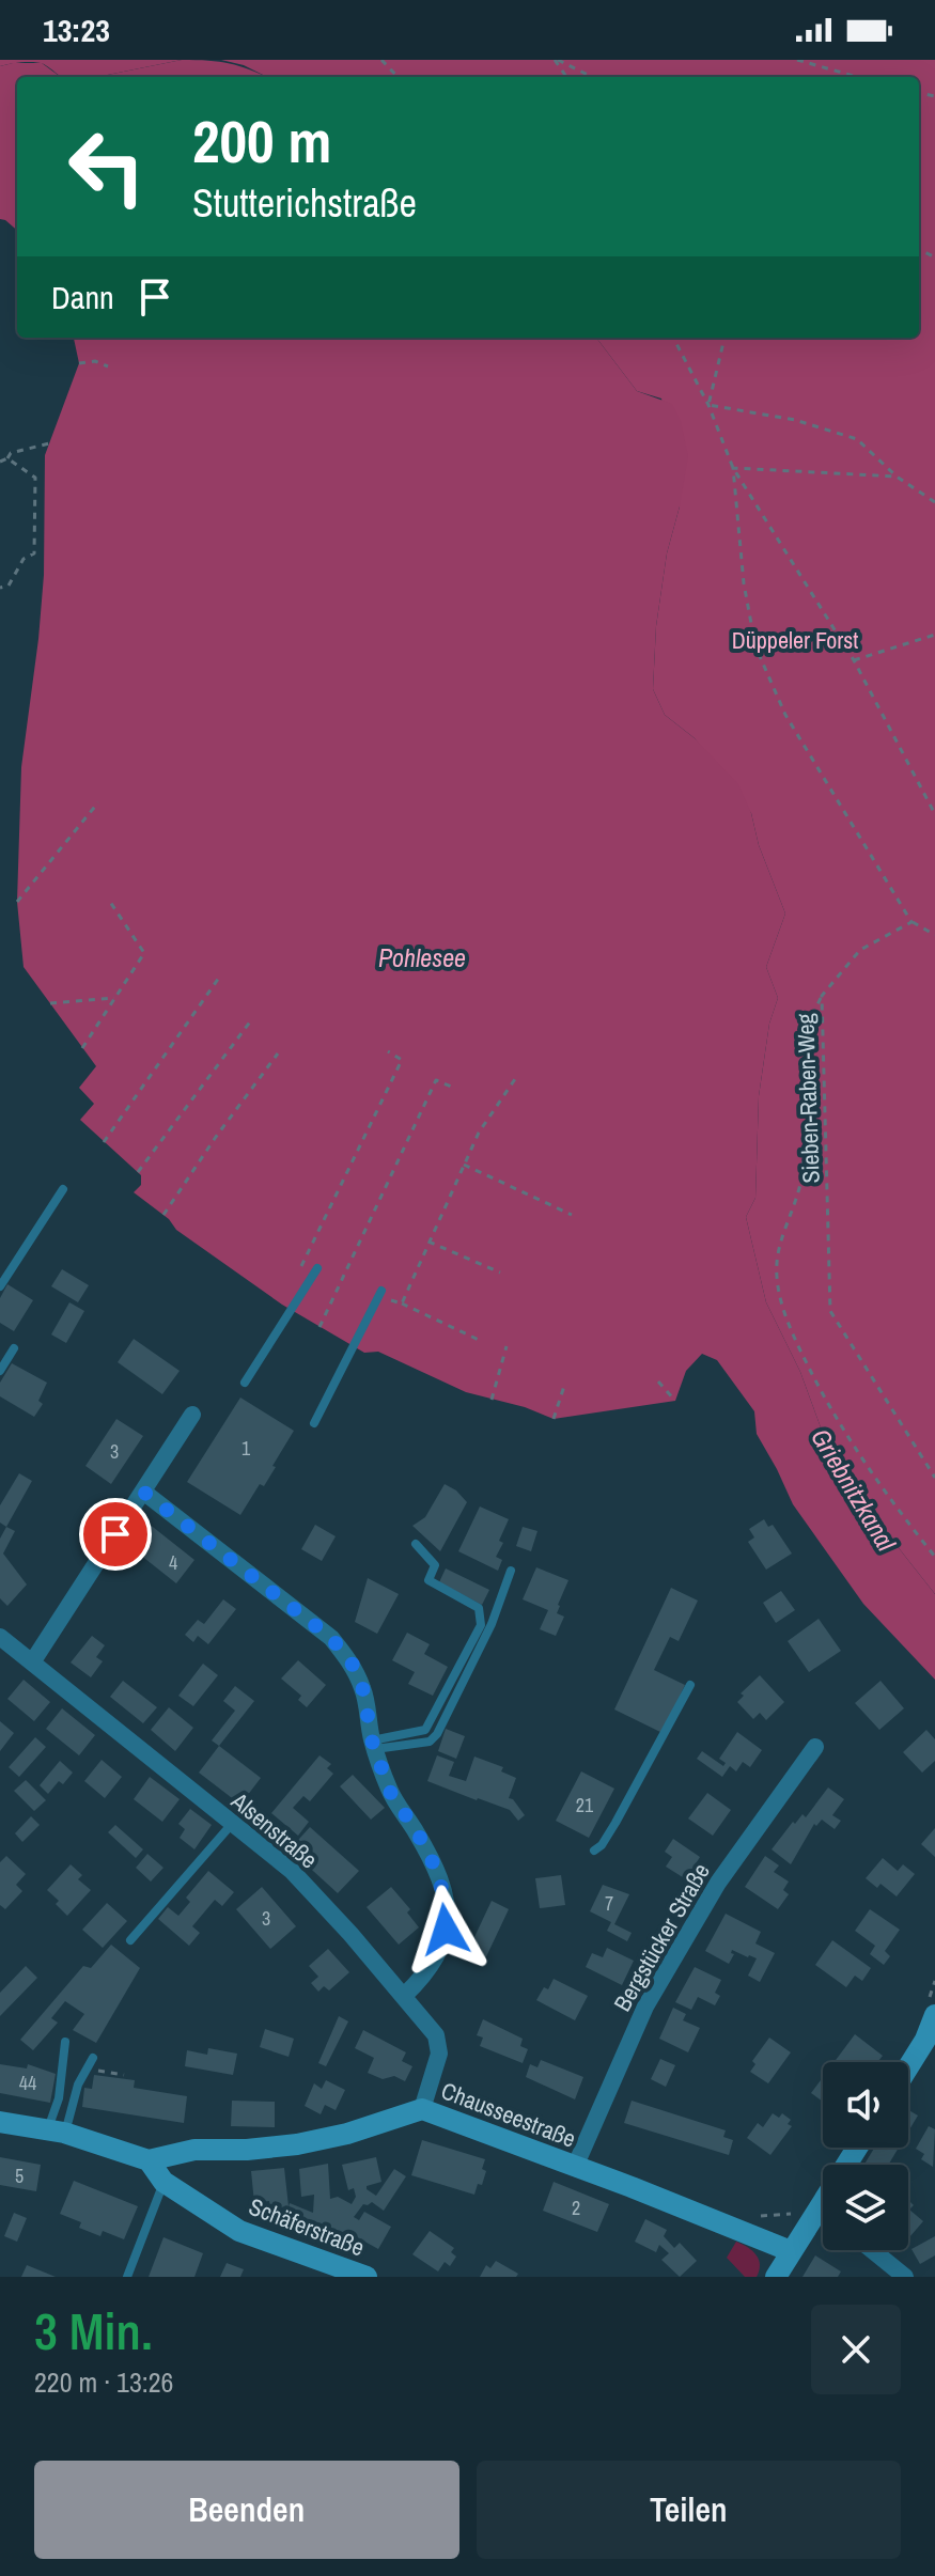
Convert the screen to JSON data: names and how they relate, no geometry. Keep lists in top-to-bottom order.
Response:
{
  "streets": {
    "street": [
      "Alsenstraße",
      "Bergstücker Straße",
      "Chausseestraße",
      "Schäferstraße"
    ],
    "path": ["Sieben-Raben-Weg"]
  },
  "crossings": [
    ["Alsenstraße", "Chausseestraße"],
    ["Bergstücker Straße", "Chausseestraße"],
    ["Chausseestraße", "Schäferstraße"]
  ],
  "water": ["Pohlesee", "Griebnitzkanal"],
  "parks": ["Düppeler Forst"],
  "house_numbers": [
    "1",
    "3",
    "4",
    "21",
    "7",
    "3",
    "44",
    "5",
    "2"
  ],
  "page": {
    "status": "13:23",
    "turn": ["200 m", "Stutterichstraße"],
    "then": "Dann",
    "heading": ["3 Min.", "220 m · 13:26"],
    "buttons": ["Beenden", "Teilen"]
  }
}
